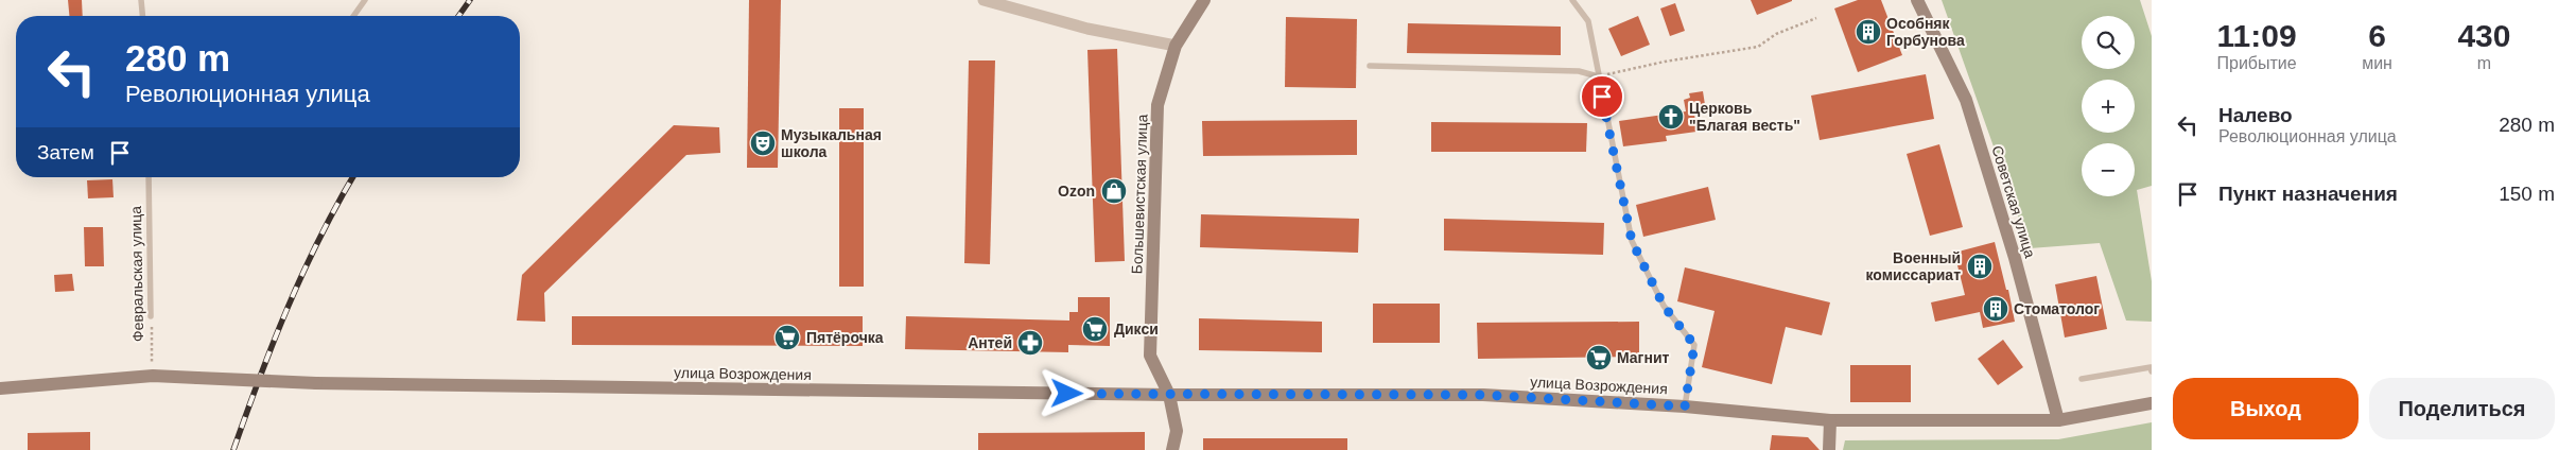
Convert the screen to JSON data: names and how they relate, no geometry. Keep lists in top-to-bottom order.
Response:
{
  "streets": {
    "main road": ["Большевистская улица", "Советская улица", "улица Возрождения"],
    "lane": ["Февральская улица"]
  },
  "crossings": [
    ["Большевистская улица", "улица Возрождения"],
    ["Советская улица", "улица Возрождения"],
    ["Февральская улица", "улица Возрождения"]
  ],
  "places": {
    "building": ["Особняк Горбунова", "Военный комиссариат", "Стоматолог"],
    "church": ["Церковь \"Благая весть\""],
    "theatre": ["Музыкальная школа"],
    "shop": ["Ozon"],
    "supermarket": ["Дикси", "Пятёрочка", "Магнит"],
    "pharmacy": ["Антей"]
  },
  "page": {
    "eta": [
      "11:09",
      "Прибытие",
      "6",
      "мин",
      "430",
      "m"
    ],
    "map_buttons": ["+", "−"],
    "turn": ["280 m", "Революционная улица"],
    "list": [
      {
        "name": "Налево",
        "note": "Революционная улица",
        "value": "280 m"
      },
      {
        "name": "Пункт назначения",
        "value": "150 m"
      }
    ],
    "then": "Затем",
    "buttons": ["Выход", "Поделиться"]
  }
}
